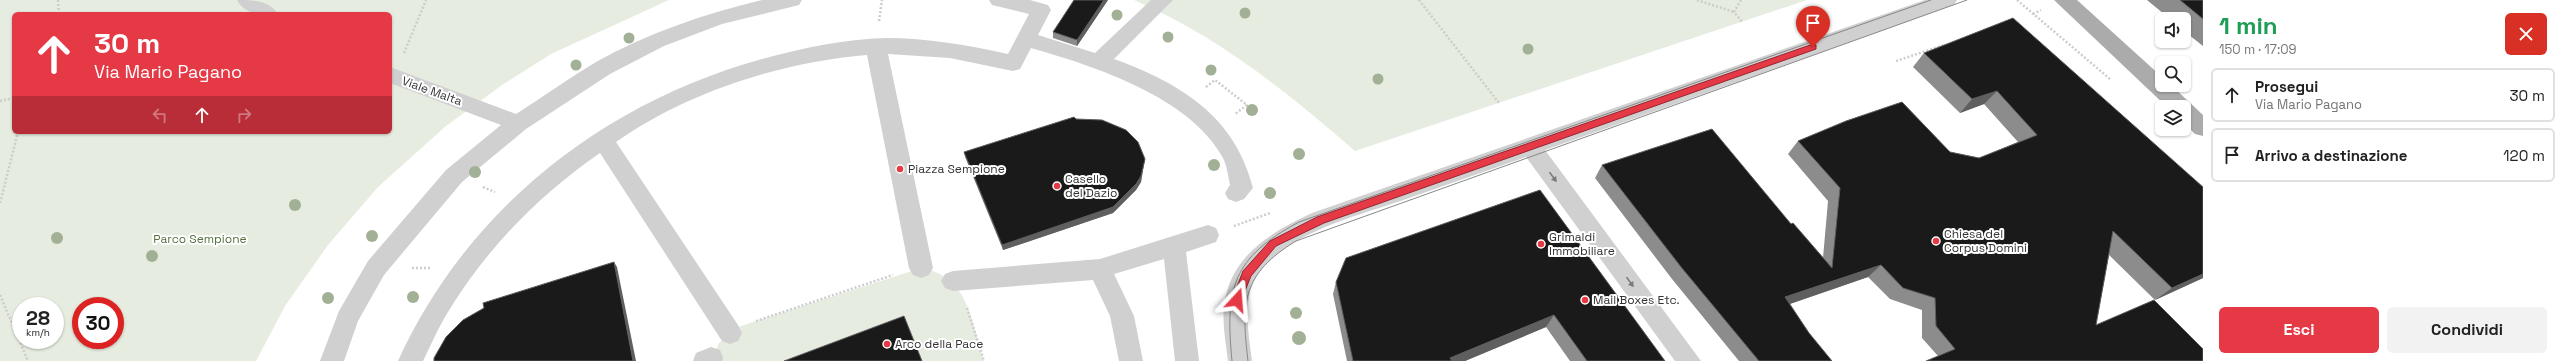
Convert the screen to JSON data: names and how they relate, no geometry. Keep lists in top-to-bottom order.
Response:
{
  "streets": {
    "street": ["Viale Malta"]
  },
  "parks": ["Parco Sempione"],
  "places": [
    "Piazza Sempione",
    "Casello del Dazio",
    "Chiesa del Corpus Domini",
    "Grimaldi Immobiliare",
    "Mail Boxes Etc.",
    "Arco della Pace"
  ],
  "page": {
    "heading": ["1 min", "150 m · 17:09"],
    "turn": ["30 m", "Via Mario Pagano"],
    "list": [
      {
        "name": "Prosegui",
        "note": "Via Mario Pagano",
        "value": "30 m"
      },
      {
        "name": "Arrivo a destinazione",
        "value": "120 m"
      }
    ],
    "speed": "28 km/h",
    "limit": "30",
    "buttons": ["Esci", "Condividi"]
  }
}
